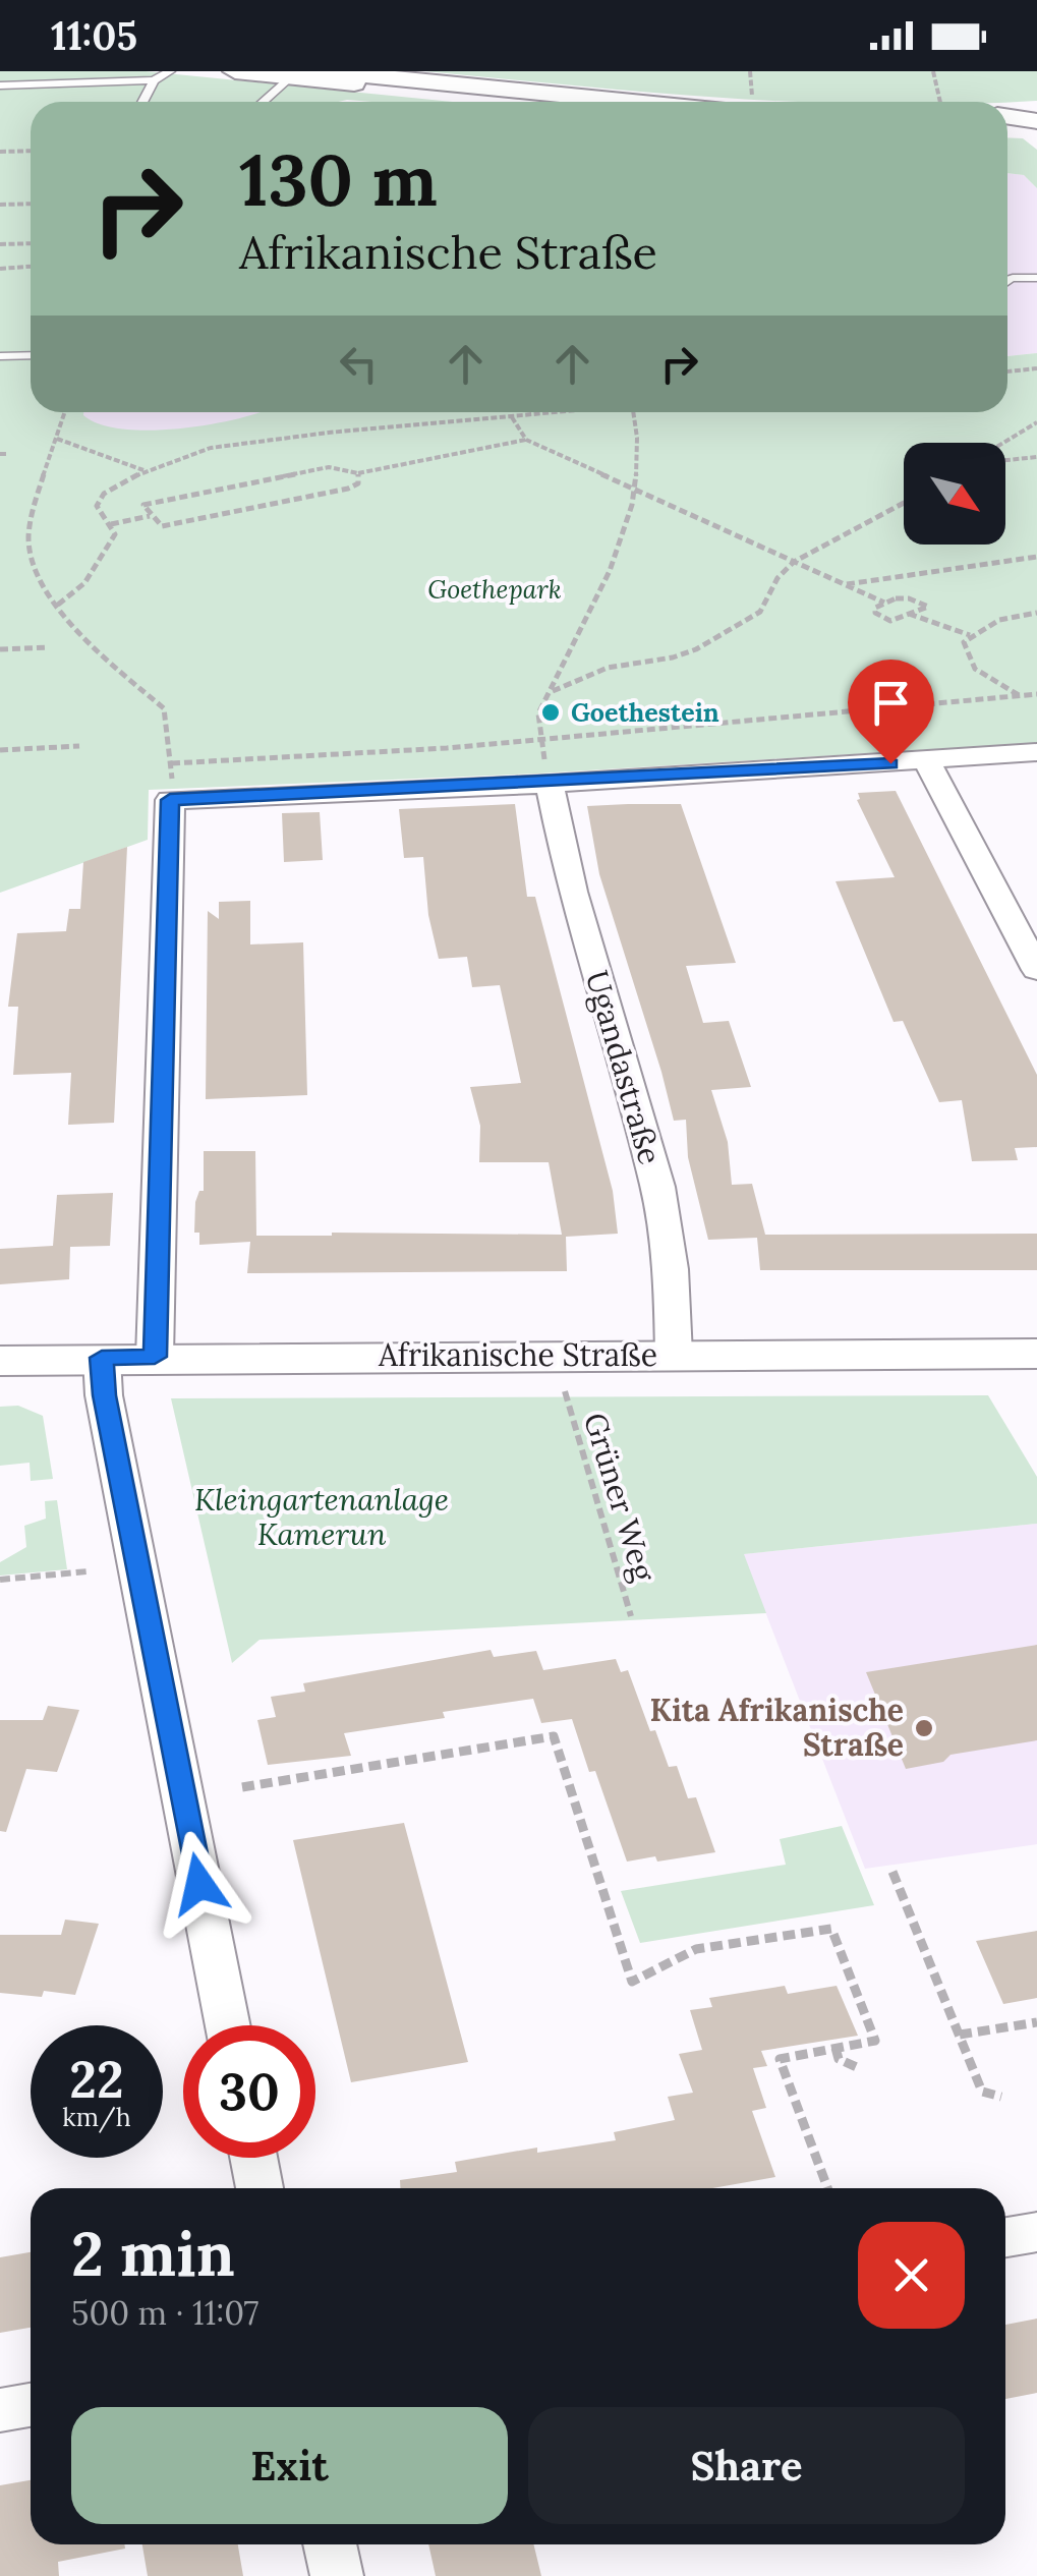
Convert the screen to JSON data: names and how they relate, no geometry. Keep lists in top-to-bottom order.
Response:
{
  "streets": {
    "street": ["Ugandastraße", "Afrikanische Straße"],
    "path": ["Grüner Weg"]
  },
  "crossings": [
    ["Ugandastraße", "Afrikanische Straße"]
  ],
  "parks": ["Goethepark", "Kleingartenanlage Kamerun"],
  "places": ["Goethestein", "Kita Afrikanische Straße"],
  "north": "bottom right",
  "page": {
    "status": "11:05",
    "turn": ["130 m", "Afrikanische Straße"],
    "speed": "22 km/h",
    "limit": "30",
    "heading": ["2 min", "500 m · 11:07"],
    "buttons": ["Exit", "Share"]
  }
}
